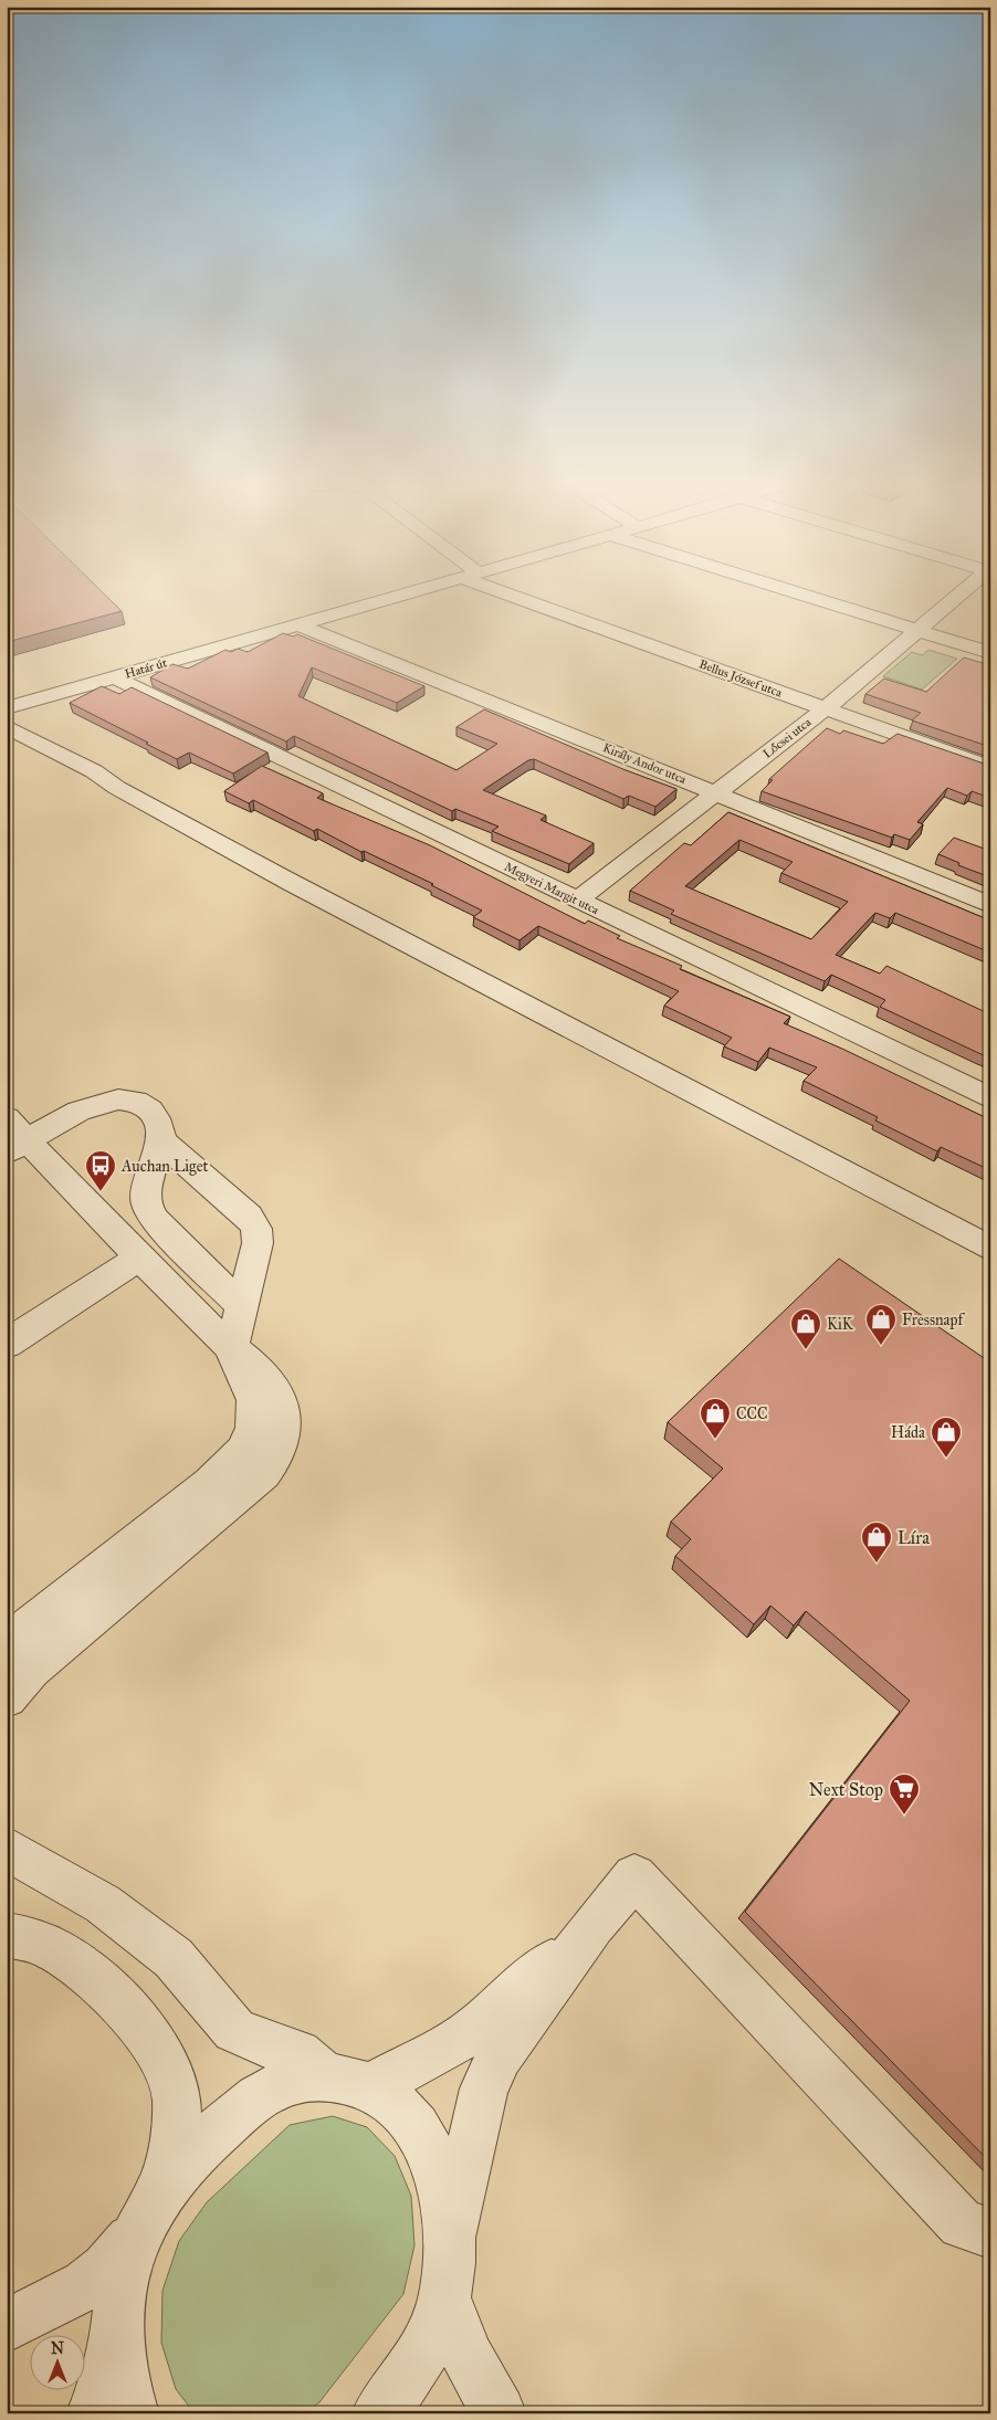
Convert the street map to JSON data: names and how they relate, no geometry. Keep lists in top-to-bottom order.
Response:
{
  "streets": {
    "street": [
      "Határ út",
      "Bellus József utca",
      "Lőcsei utca",
      "Király Andor utca",
      "Megyeri Margit utca"
    ]
  },
  "crossings": [
    ["Határ út", "Király Andor utca"],
    ["Határ út", "Megyeri Margit utca"],
    ["Bellus József utca", "Lőcsei utca"],
    ["Lőcsei utca", "Király Andor utca"],
    ["Lőcsei utca", "Megyeri Margit utca"]
  ],
  "places": {
    "bus stop": ["Auchan Liget"],
    "shop": [
      "Fressnapf",
      "KiK",
      "CCC",
      "Háda",
      "Líra"
    ],
    "supermarket": ["Next Stop"]
  },
  "north": "top"
}
